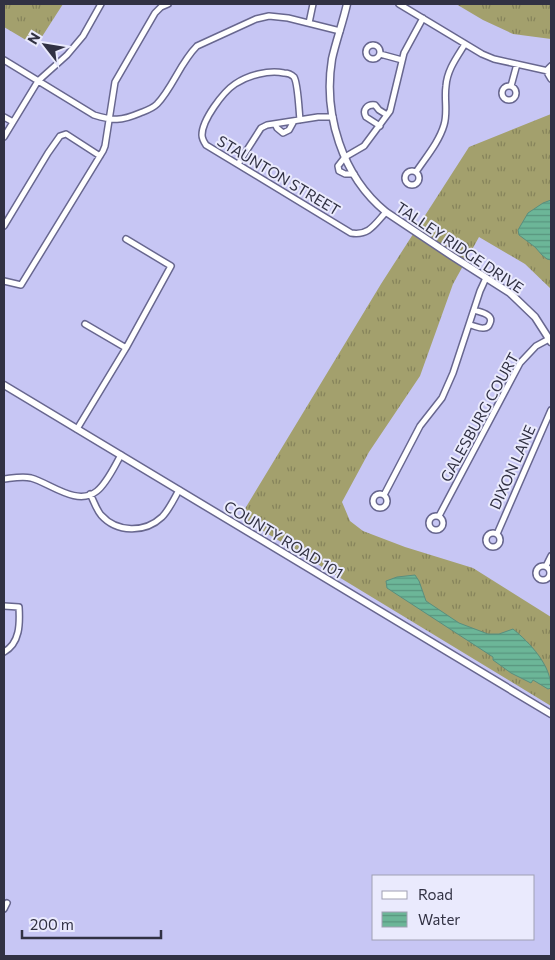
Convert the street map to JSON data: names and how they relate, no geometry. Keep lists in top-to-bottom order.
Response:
{
  "streets": {
    "street": [
      "STAUNTON STREET",
      "TALLEY RIDGE DRIVE",
      "GALESBURG COURT",
      "DIXON LANE",
      "COUNTY ROAD 101"
    ]
  },
  "crossings": [
    ["STAUNTON STREET", "TALLEY RIDGE DRIVE"],
    ["TALLEY RIDGE DRIVE", "GALESBURG COURT"]
  ],
  "legend": ["Road", "Water"],
  "scale_bar": "200 m",
  "north": "top left"
}
